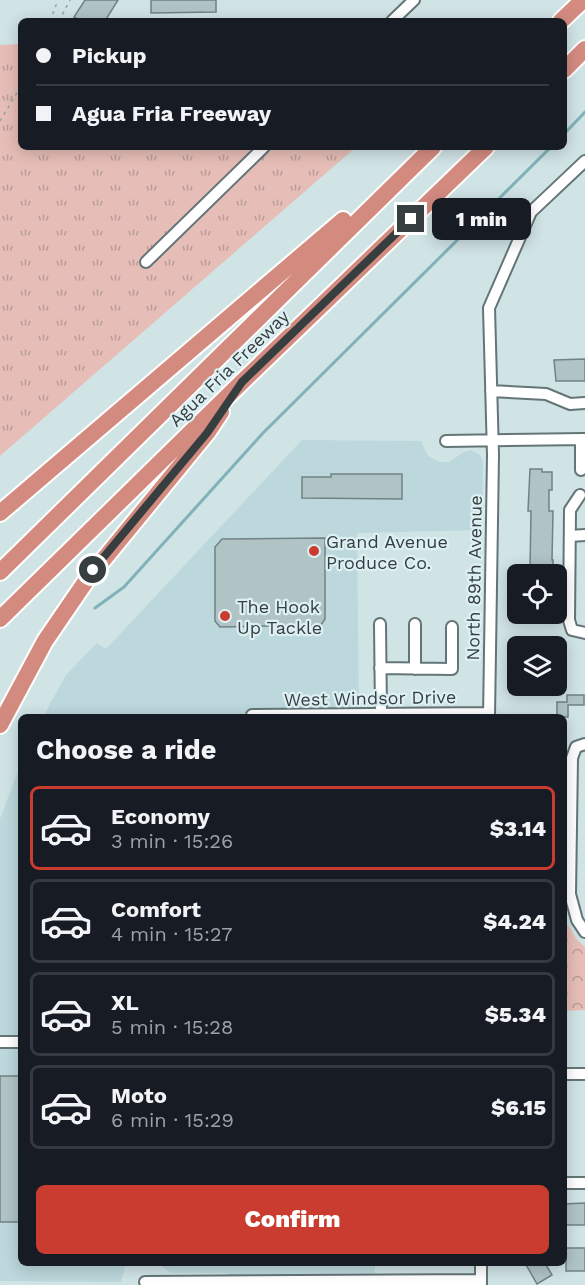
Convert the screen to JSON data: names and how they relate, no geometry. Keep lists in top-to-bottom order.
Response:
{
  "streets": {
    "highway": ["Agua Fria Freeway"],
    "street": ["North 89th Avenue"]
  },
  "places": ["Grand Avenue Produce Co.", "The Hook Up Tackle"],
  "page": {
    "banner": ["Pickup", "Agua Fria Freeway"],
    "bubble": "1 min",
    "heading": "Choose a ride",
    "list": [
      {
        "name": "Economy",
        "note": "3 min · 15:26",
        "value": "$3.14"
      },
      {
        "name": "Comfort",
        "note": "4 min · 15:27",
        "value": "$4.24"
      },
      {
        "name": "XL",
        "note": "5 min · 15:28",
        "value": "$5.34"
      },
      {
        "name": "Moto",
        "note": "6 min · 15:29",
        "value": "$6.15"
      }
    ],
    "buttons": "Confirm"
  }
}
